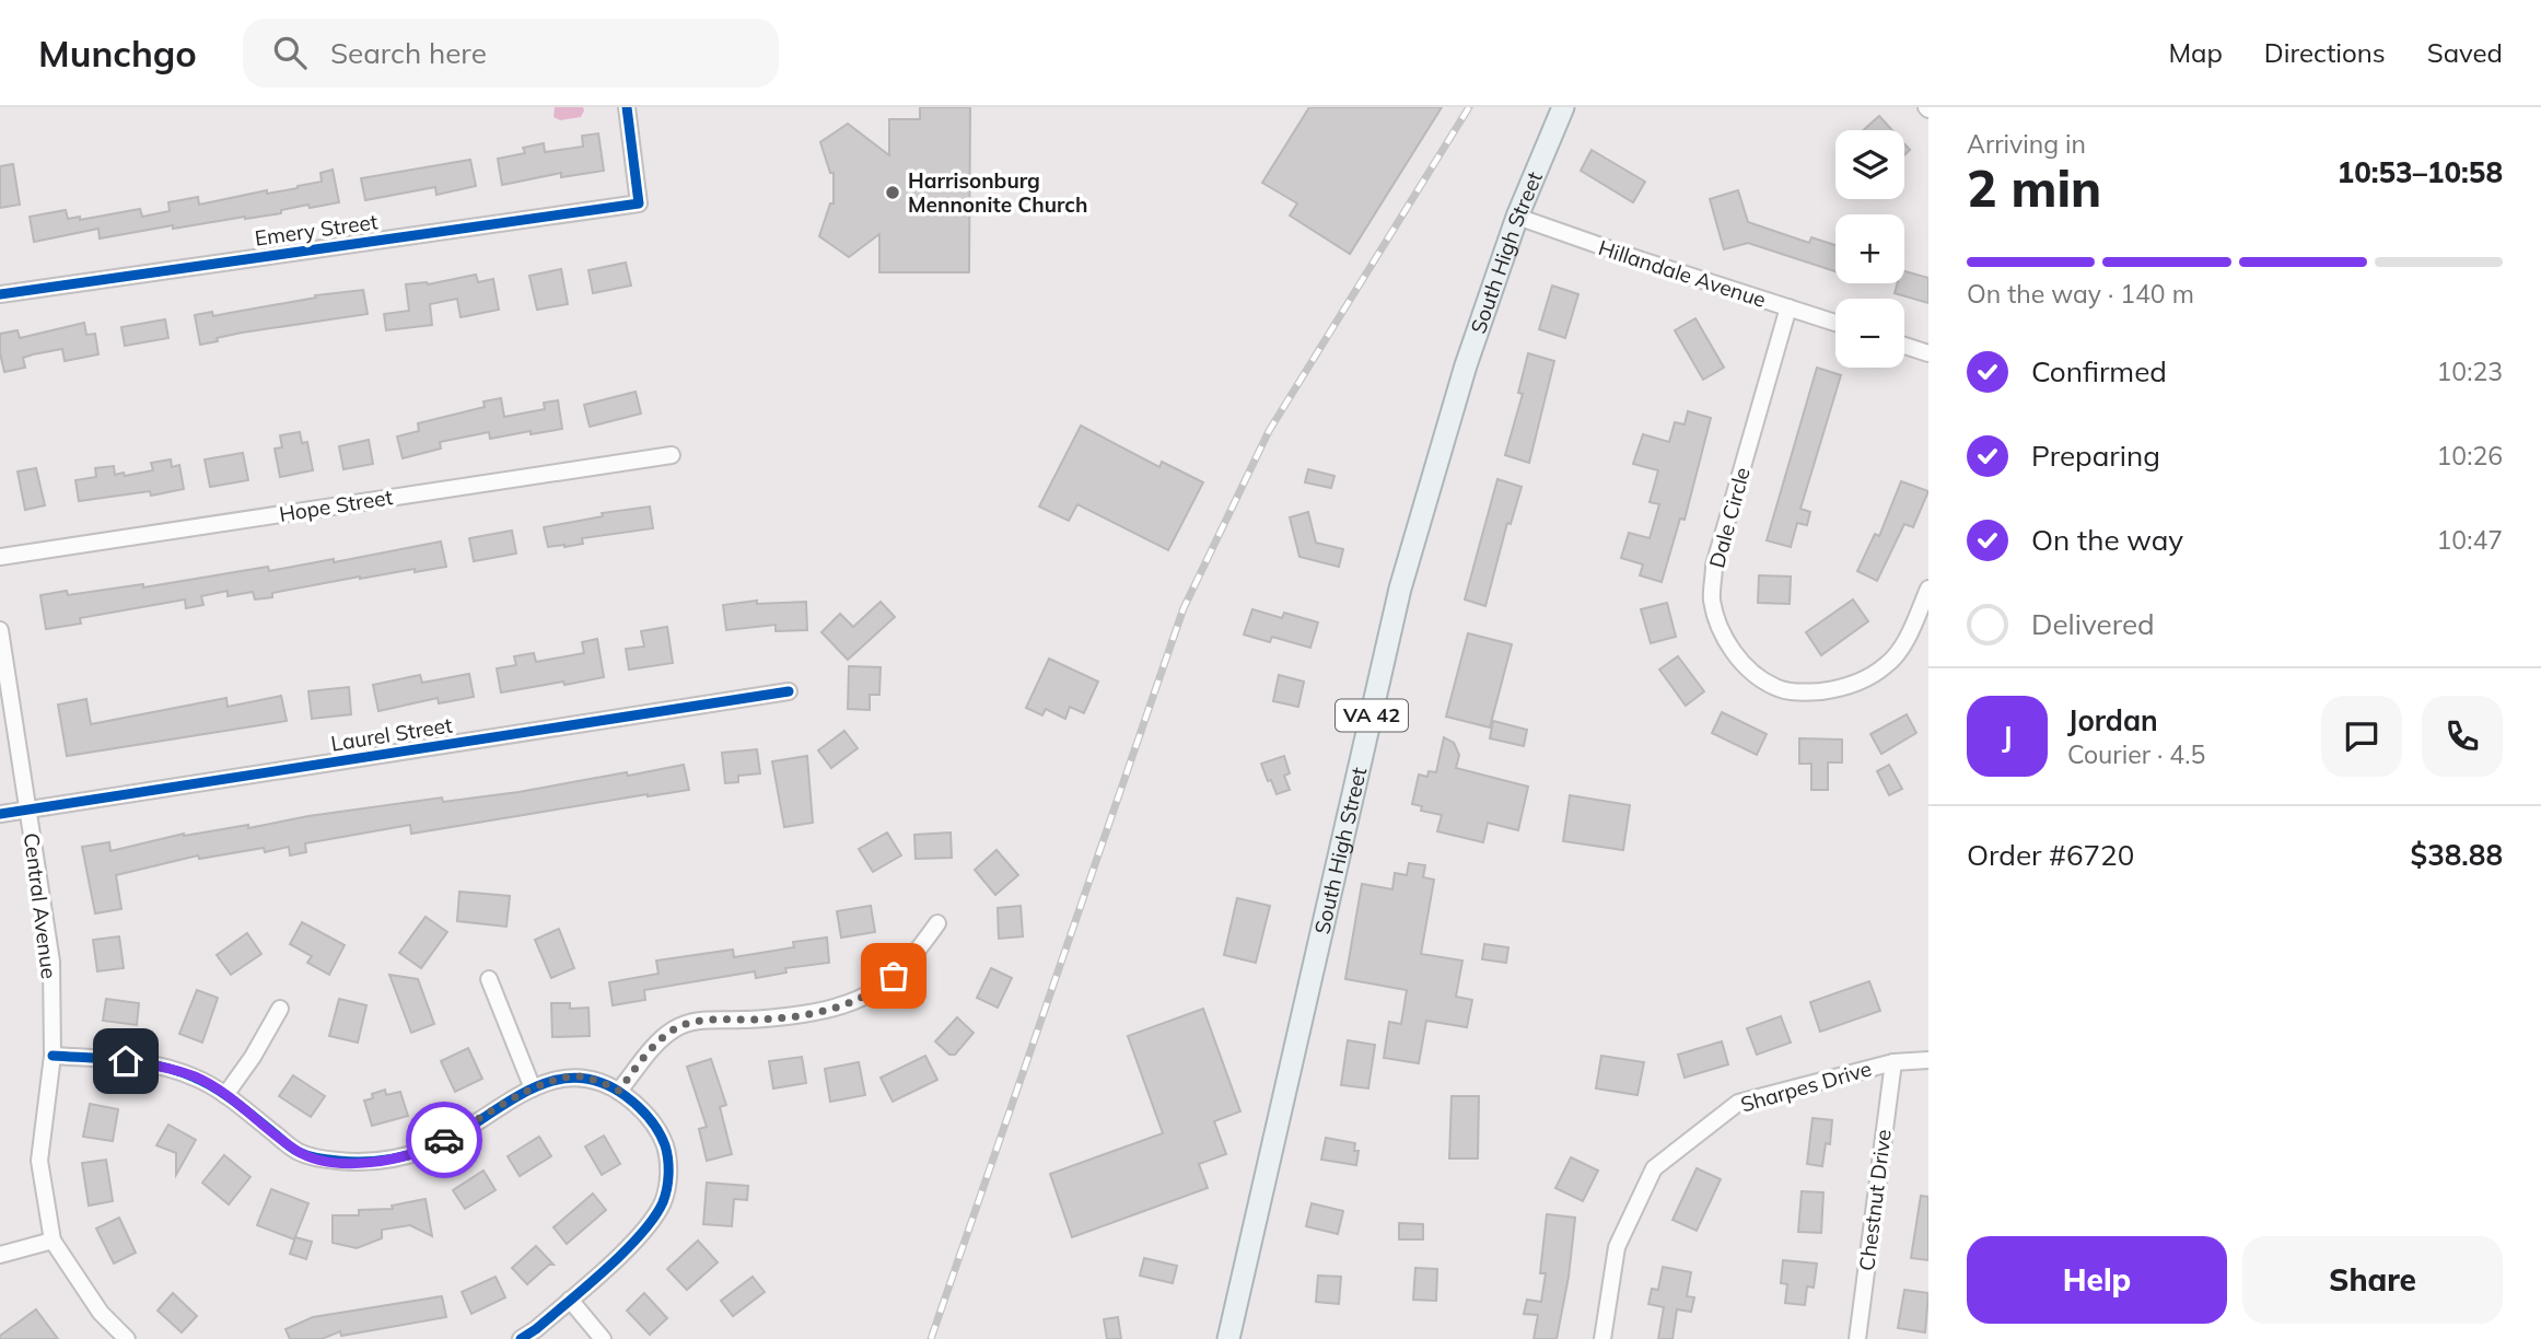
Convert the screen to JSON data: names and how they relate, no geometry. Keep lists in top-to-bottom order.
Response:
{
  "streets": {
    "main road": ["South High Street", "VA 42"],
    "street": [
      "Emery Street",
      "Hillandale Avenue",
      "Hope Street",
      "Dale Circle",
      "Laurel Street",
      "Central Avenue",
      "Sharpes Drive",
      "Chestnut Drive"
    ]
  },
  "crossings": [
    ["South High Street", "Hillandale Avenue"],
    ["Hillandale Avenue", "Dale Circle"],
    ["Laurel Street", "Central Avenue"],
    ["Sharpes Drive", "Chestnut Drive"]
  ],
  "places": ["Harrisonburg Mennonite Church"],
  "page": {
    "header": "Munchgo",
    "search": "Search here",
    "nav": ["Map", "Directions", "Saved"],
    "heading": ["2 min", "Arriving in", "10:53–10:58"],
    "panel": [
      "Jordan",
      "Courier · 4.5",
      "Order #6720",
      "$38.88"
    ],
    "map_buttons": ["+", "−"],
    "bar": "On the way · 140 m",
    "list": [
      ["Confirmed", "10:23"],
      ["Preparing", "10:26"],
      ["On the way", "10:47"],
      "Delivered"
    ],
    "round": "J",
    "buttons": ["Help", "Share"]
  }
}
